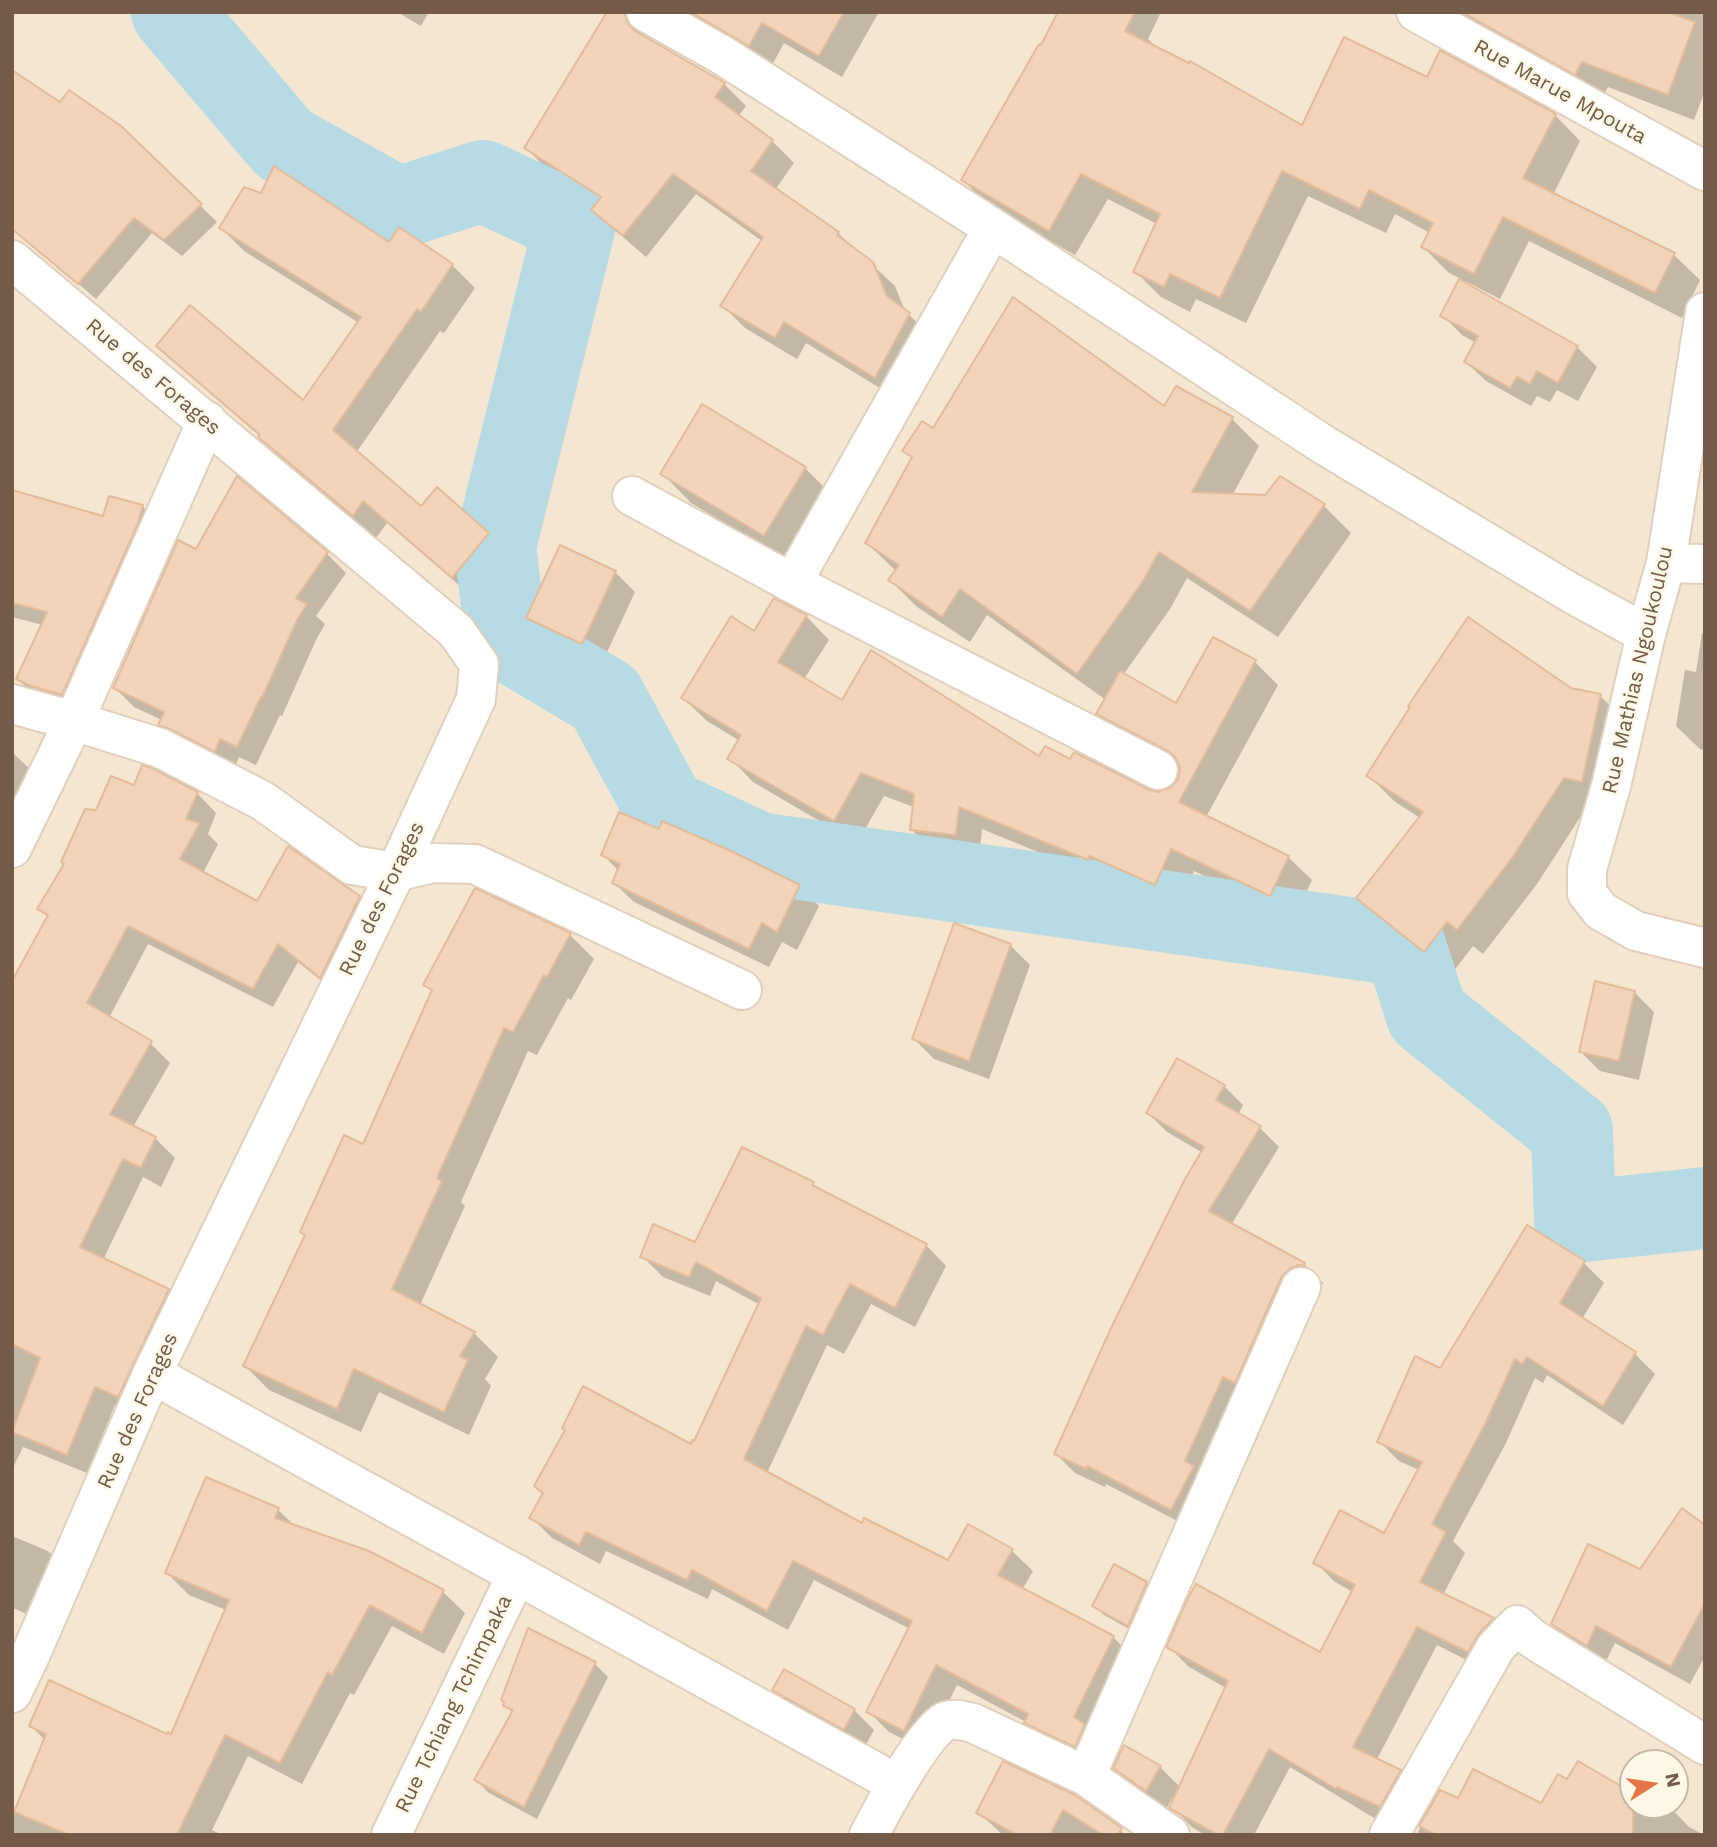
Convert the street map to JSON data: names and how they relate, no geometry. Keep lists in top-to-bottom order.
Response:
{
  "streets": {
    "street": [
      "Rue Marue Mpouta",
      "Rue des Forages",
      "Rue Mathias Ngoukoulou",
      "Rue Tchiang Tchimpaka"
    ]
  },
  "north": "right"
}
